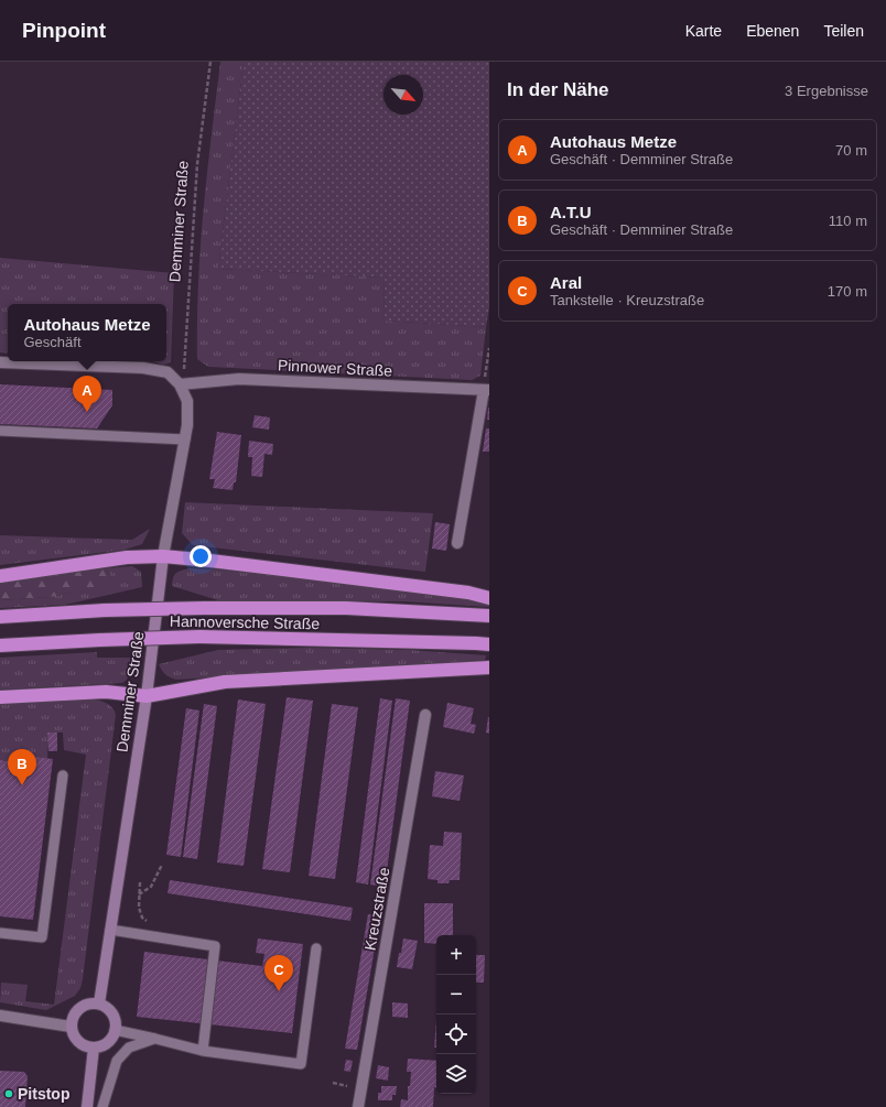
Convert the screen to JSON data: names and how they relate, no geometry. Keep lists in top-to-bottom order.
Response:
{
  "streets": {
    "highway": ["Hannoversche Straße"],
    "main road": ["Demminer Straße"],
    "street": ["Pinnower Straße", "Kreuzstraße"]
  },
  "crossings": [
    ["Demminer Straße", "Pinnower Straße"]
  ],
  "places": ["Pitstop"],
  "north": "bottom right",
  "page": {
    "header": "Pinpoint",
    "nav": ["Karte", "Ebenen", "Teilen"],
    "heading": ["In der Nähe", "3 Ergebnisse"],
    "list": [
      {
        "mark": "A",
        "name": "Autohaus Metze",
        "note": "Geschäft · Demminer Straße",
        "value": "70 m"
      },
      {
        "mark": "B",
        "name": "A.T.U",
        "note": "Geschäft · Demminer Straße",
        "value": "110 m"
      },
      {
        "mark": "C",
        "name": "Aral",
        "note": "Tankstelle · Kreuzstraße",
        "value": "170 m"
      }
    ],
    "popup": ["Autohaus Metze", "Geschäft"],
    "pins": ["A", "B", "C"],
    "map_buttons": ["+", "−"]
  }
}
